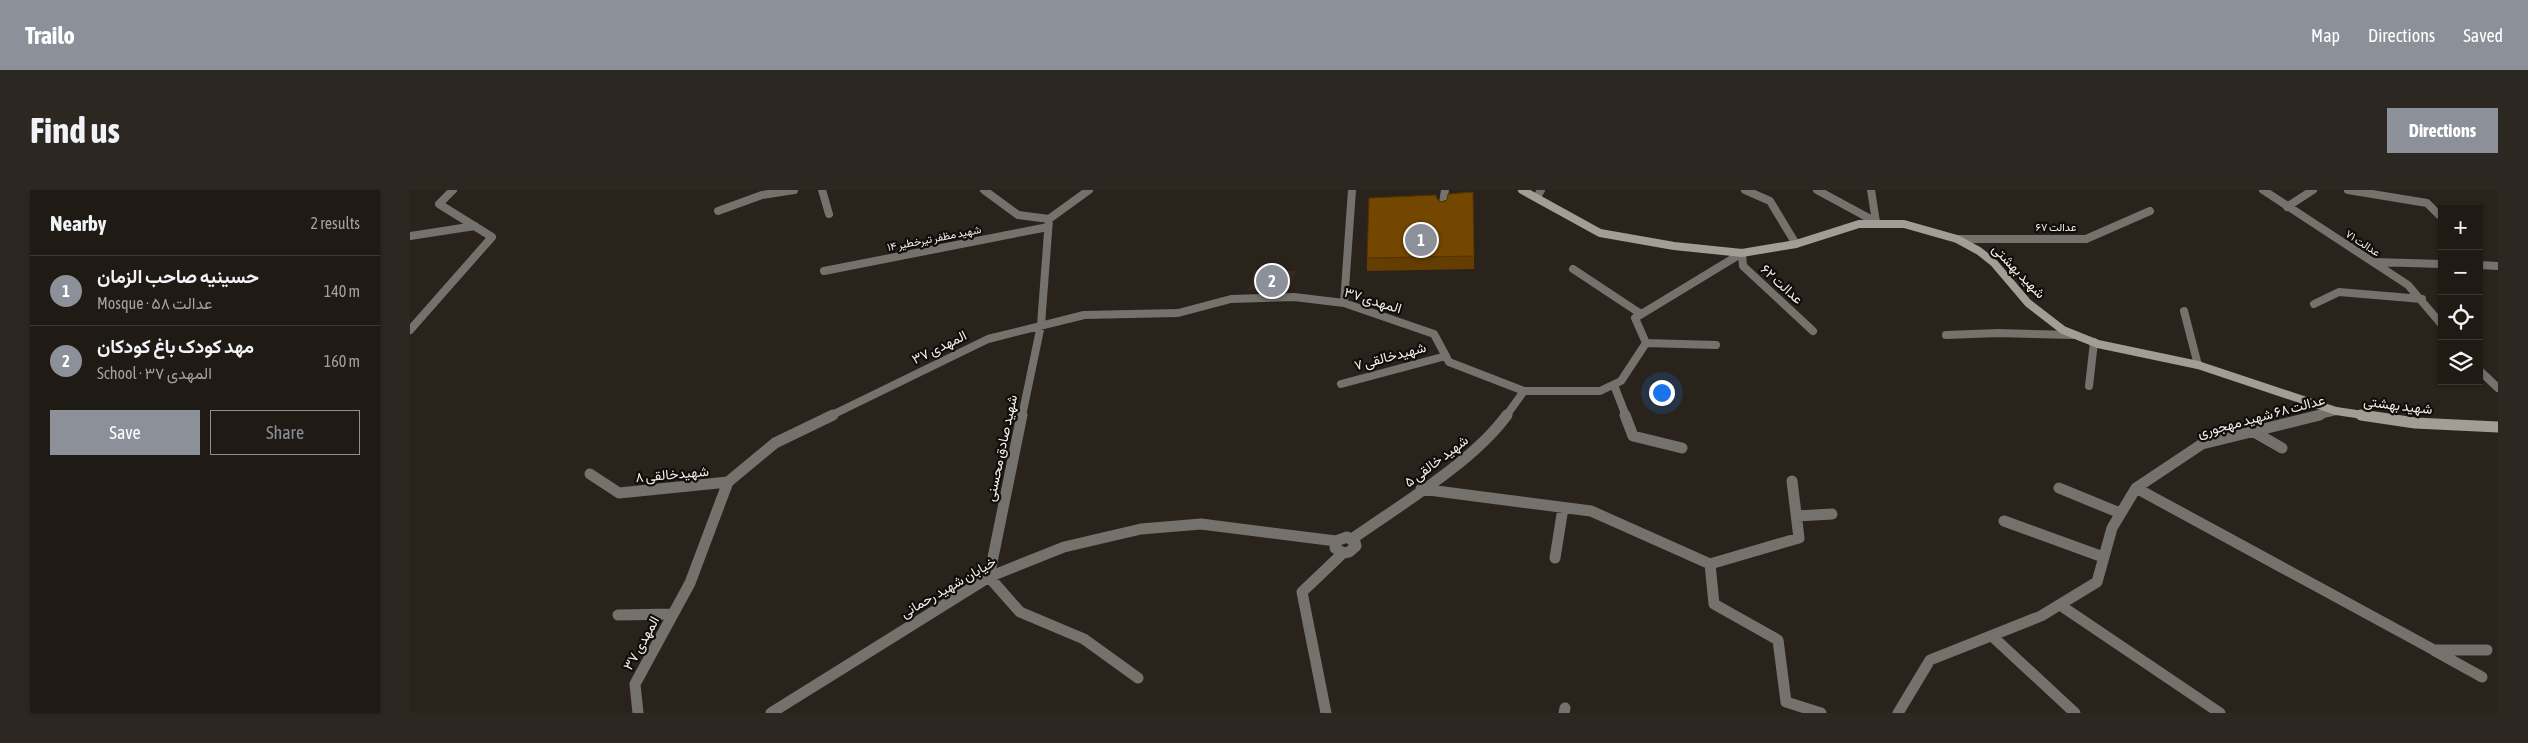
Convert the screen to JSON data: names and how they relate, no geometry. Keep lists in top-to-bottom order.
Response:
{
  "streets": {
    "main road": ["شهید بهشتی"],
    "street": [
      "عدالت ۶۷",
      "شهید مظفر تیرخطیر ۱۴",
      "عدالت ۷۱",
      "عدالت ۶۲",
      "المهدی ۳۷",
      "شهیدخالقی ۷",
      "عدالت ۶۸ شهید مهجوری",
      "شهید صادق محسنی",
      "شهید خالقی ۵",
      "شهیدخالقی ۸",
      "خیابان شهید رحمانی"
    ]
  },
  "crossings": [
    ["عدالت ۶۷", "شهید بهشتی"],
    ["شهید مظفر تیرخطیر ۱۴", "شهید صادق محسنی"],
    ["شهید بهشتی", "عدالت ۶۲"],
    ["شهید بهشتی", "عدالت ۶۸ شهید مهجوری"],
    ["المهدی ۳۷", "شهیدخالقی ۷"],
    ["المهدی ۳۷", "شهید صادق محسنی"],
    ["المهدی ۳۷", "شهیدخالقی ۸"],
    ["شهید صادق محسنی", "خیابان شهید رحمانی"],
    ["شهید خالقی ۵", "خیابان شهید رحمانی"]
  ],
  "page": {
    "header": "Trailo",
    "nav": ["Map", "Directions", "Saved"],
    "buttons": [
      "Directions",
      ["Save", "Share"]
    ],
    "title": "Find us",
    "heading": ["Nearby", "2 results"],
    "map_buttons": ["+", "−"],
    "pins": ["1", "2"],
    "list": [
      {
        "mark": "1",
        "name": "حسینیه صاحب الزمان",
        "note": "Mosque · عدالت ۵۸",
        "value": "140 m"
      },
      {
        "mark": "2",
        "name": "مهد کودک باغ کودکان",
        "note": "School · المهدی ۳۷",
        "value": "160 m"
      }
    ]
  }
}
